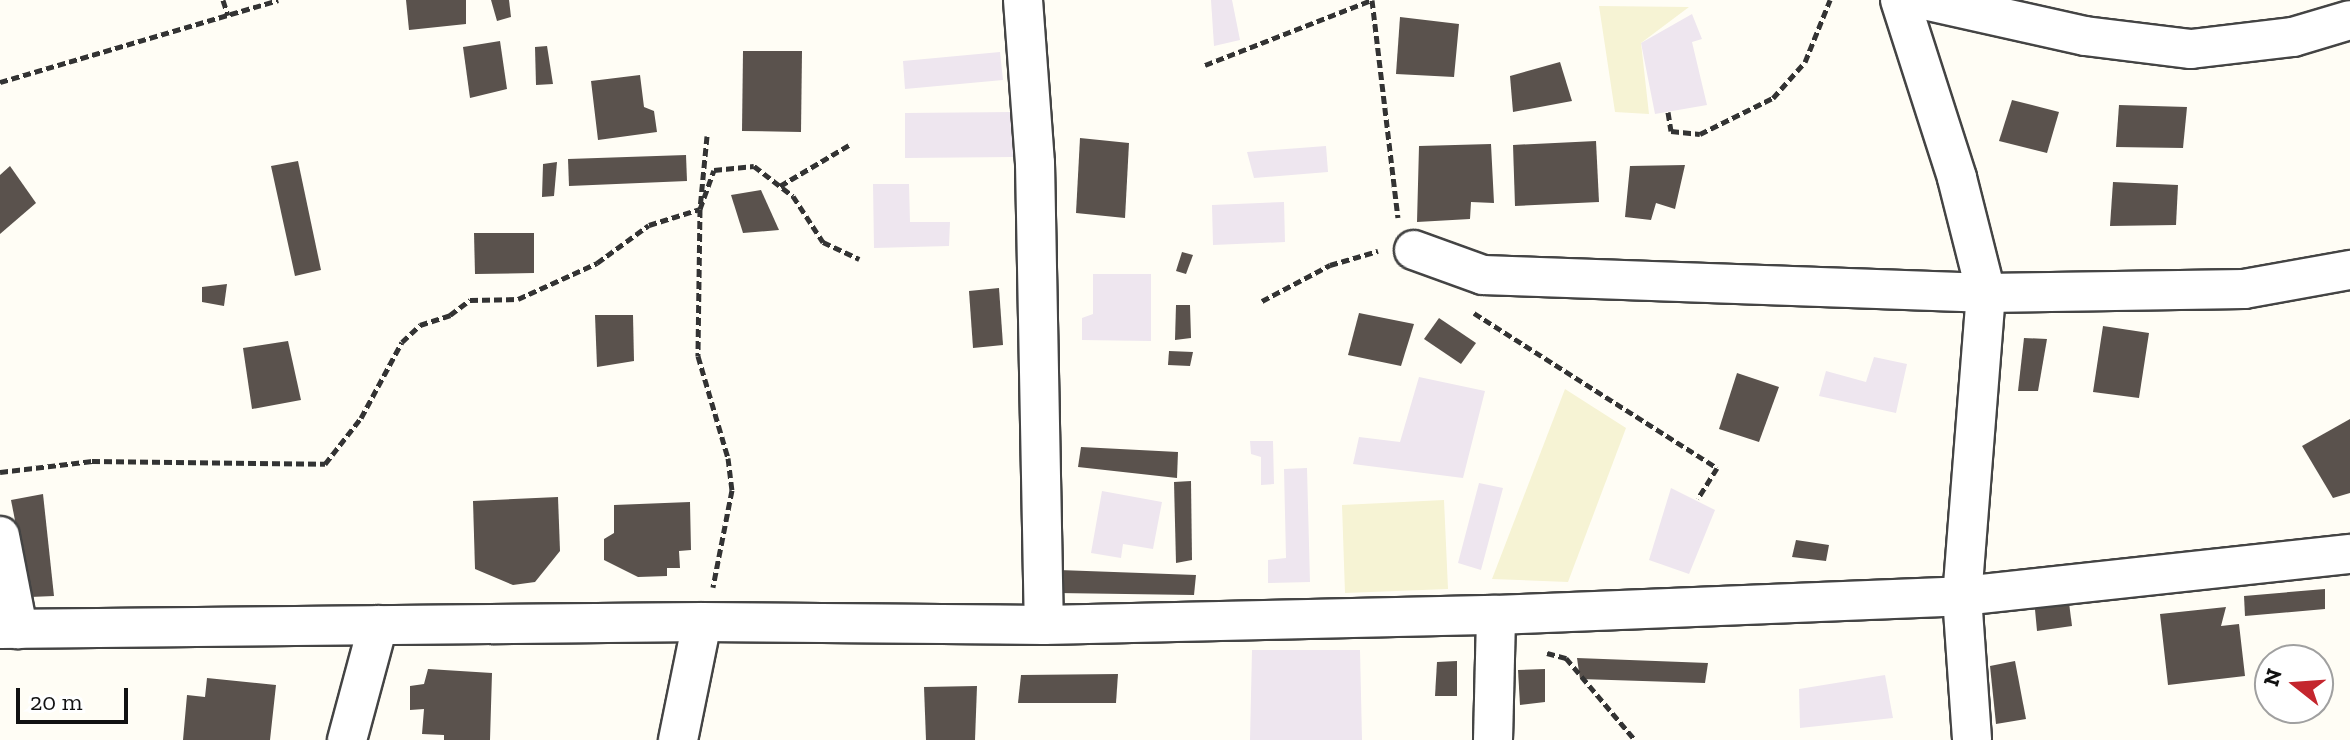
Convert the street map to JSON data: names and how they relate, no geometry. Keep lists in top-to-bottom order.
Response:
{
  "scale_bar": "20 m",
  "north": "left"
}
